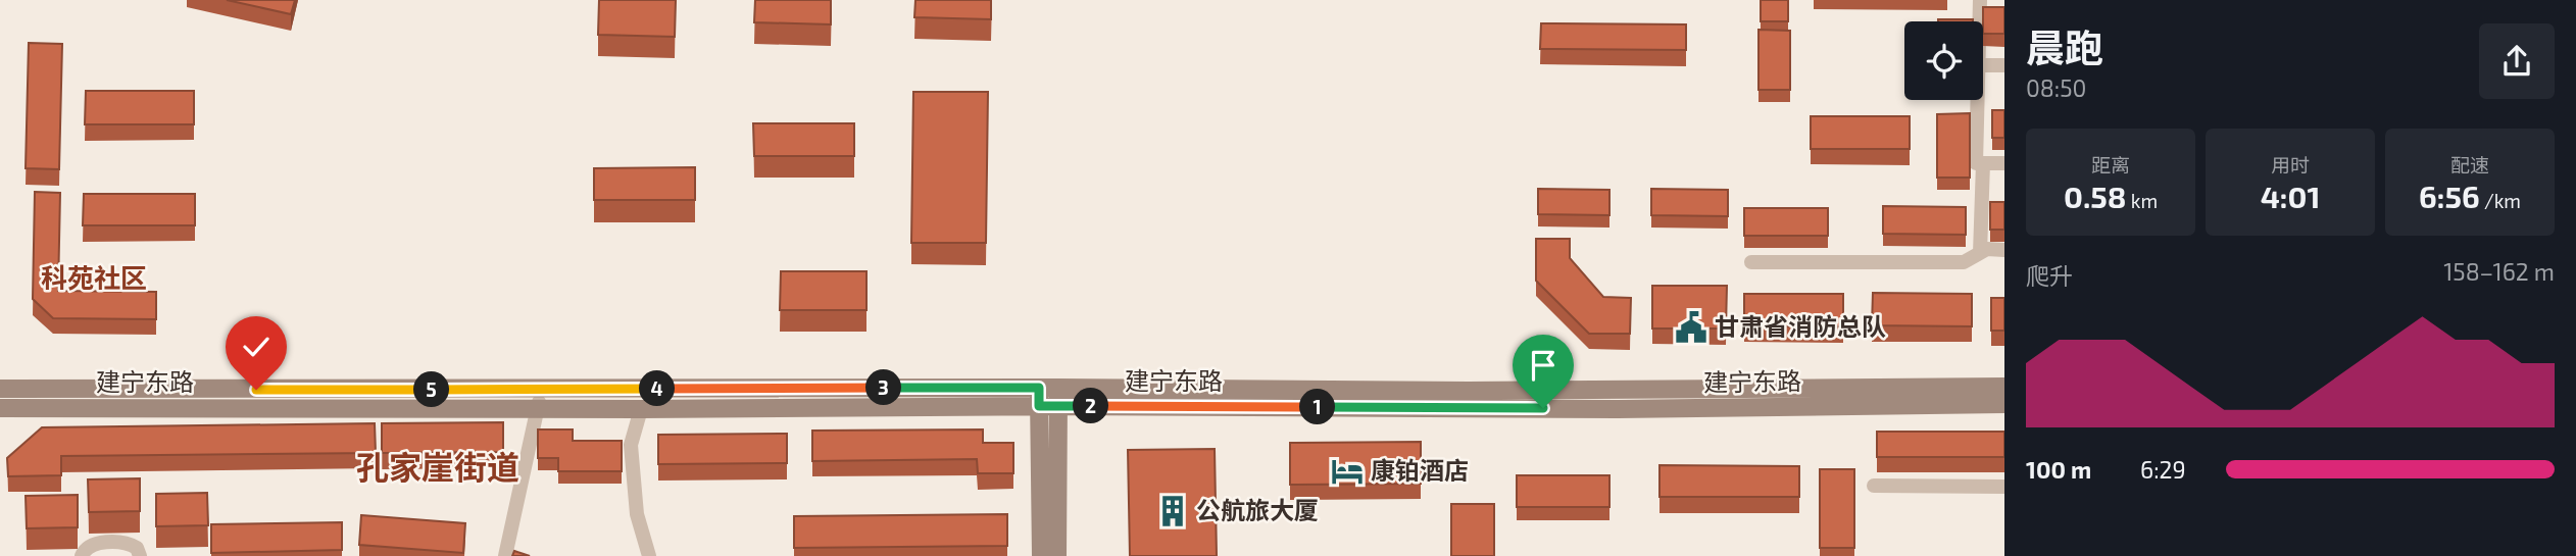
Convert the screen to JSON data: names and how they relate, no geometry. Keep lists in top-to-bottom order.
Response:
{
  "streets": {
    "main road": ["建宁东路"]
  },
  "districts": ["科苑社区", "孔家崖街道"],
  "places": {
    "public building": ["甘肃省消防总队"],
    "hotel": ["康铂酒店"],
    "building": ["公航旅大厦"]
  },
  "page": {
    "heading": ["晨跑", "08:50"],
    "stats": [
      ["距离", "0.58 km"],
      ["用时", "4:01"],
      ["配速", "6:56 /km"]
    ],
    "chart": ["爬升", "158–162 m"],
    "pins": [
      "3",
      "4",
      "5",
      "2",
      "1"
    ],
    "list": [
      {
        "name": "100 m",
        "note": "6:29"
      }
    ]
  }
}
